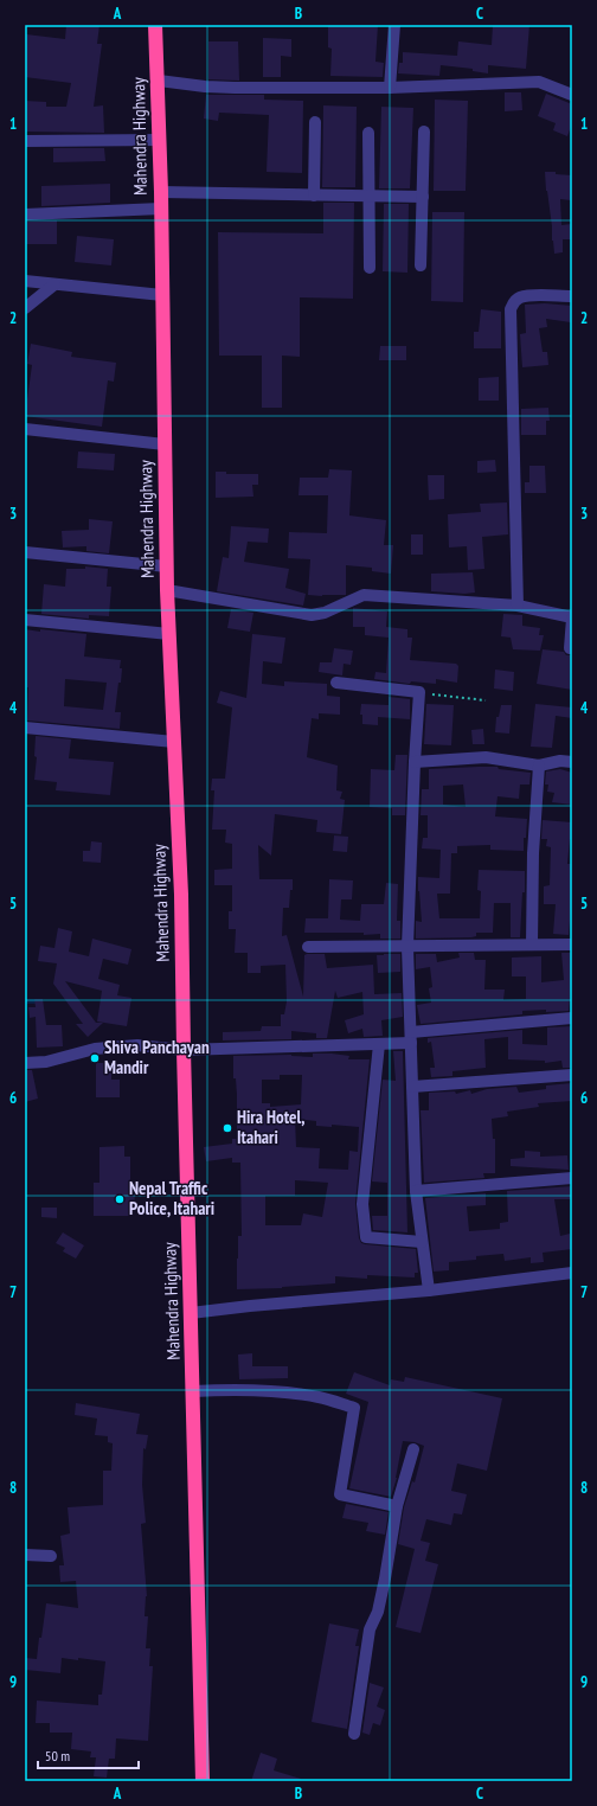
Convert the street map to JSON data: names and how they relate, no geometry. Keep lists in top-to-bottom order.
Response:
{
  "streets": {
    "highway": ["Mahendra Highway"]
  },
  "places": ["Shiva Panchayan Mandir", "Hira Hotel, Itahari", "Nepal Traffic Police, Itahari"],
  "scale_bar": "50 m",
  "grid": {
    "columns": ["A", "B", "C"],
    "rows": [
      "1",
      "2",
      "3",
      "4",
      "5",
      "6",
      "7",
      "8",
      "9"
    ]
  }
}
